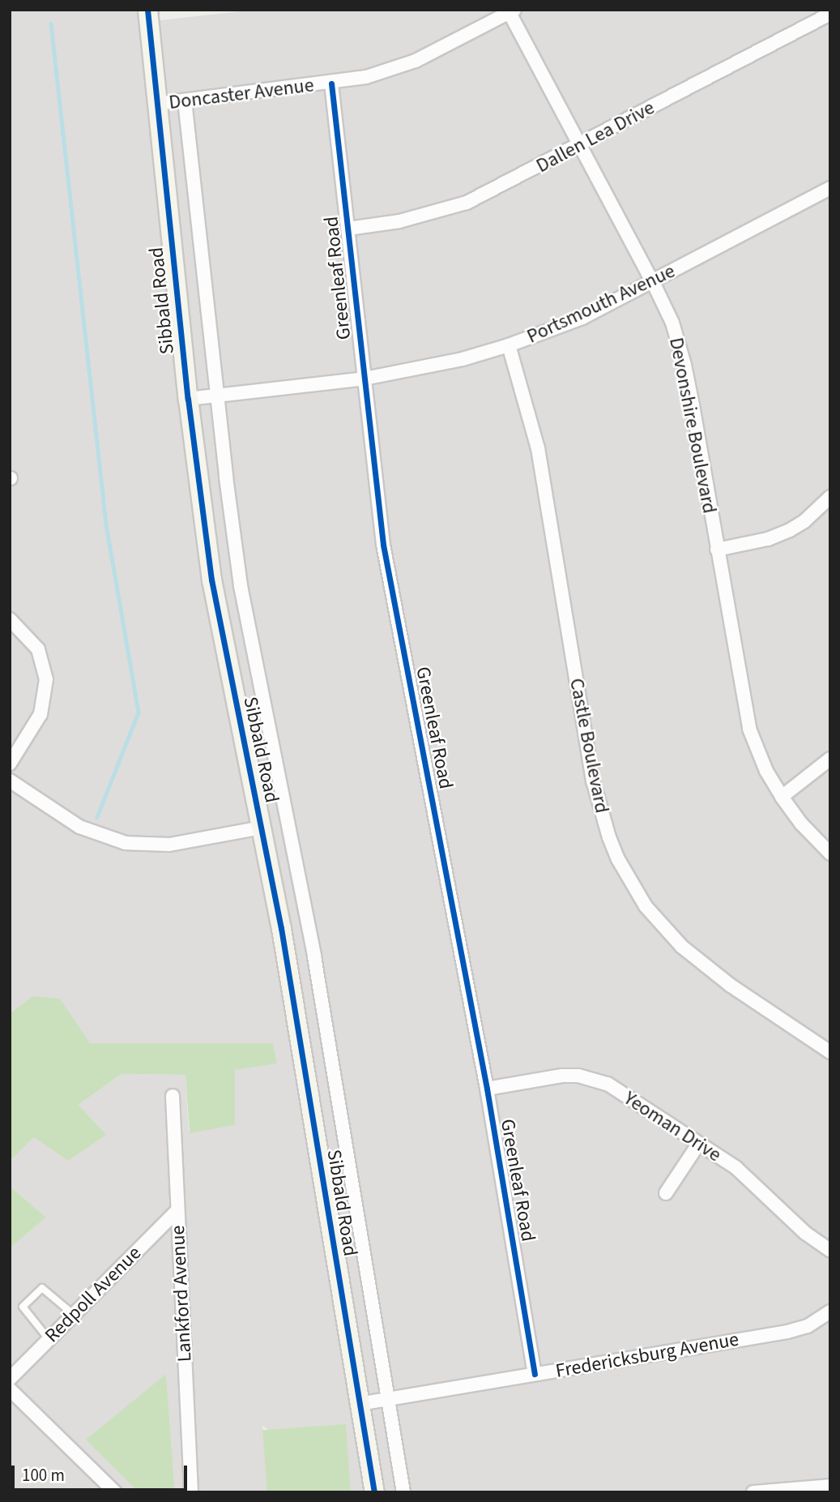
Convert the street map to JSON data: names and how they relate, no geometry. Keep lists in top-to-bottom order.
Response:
{
  "streets": {
    "street": [
      "Doncaster Avenue",
      "Dallen Lea Drive",
      "Greenleaf Road",
      "Sibbald Road",
      "Portsmouth Avenue",
      "Devonshire Boulevard",
      "Castle Boulevard",
      "Yeoman Drive",
      "Lankford Avenue",
      "Redpoll Avenue",
      "Fredericksburg Avenue"
    ]
  },
  "crossings": [
    ["Doncaster Avenue", "Greenleaf Road"],
    ["Doncaster Avenue", "Sibbald Road"],
    ["Doncaster Avenue", "Devonshire Boulevard"],
    ["Dallen Lea Drive", "Greenleaf Road"],
    ["Dallen Lea Drive", "Devonshire Boulevard"],
    ["Greenleaf Road", "Portsmouth Avenue"],
    ["Greenleaf Road", "Yeoman Drive"],
    ["Greenleaf Road", "Fredericksburg Avenue"],
    ["Sibbald Road", "Portsmouth Avenue"],
    ["Sibbald Road", "Fredericksburg Avenue"],
    ["Portsmouth Avenue", "Devonshire Boulevard"],
    ["Portsmouth Avenue", "Castle Boulevard"],
    ["Lankford Avenue", "Redpoll Avenue"]
  ],
  "scale_bar": "100 m"
}
